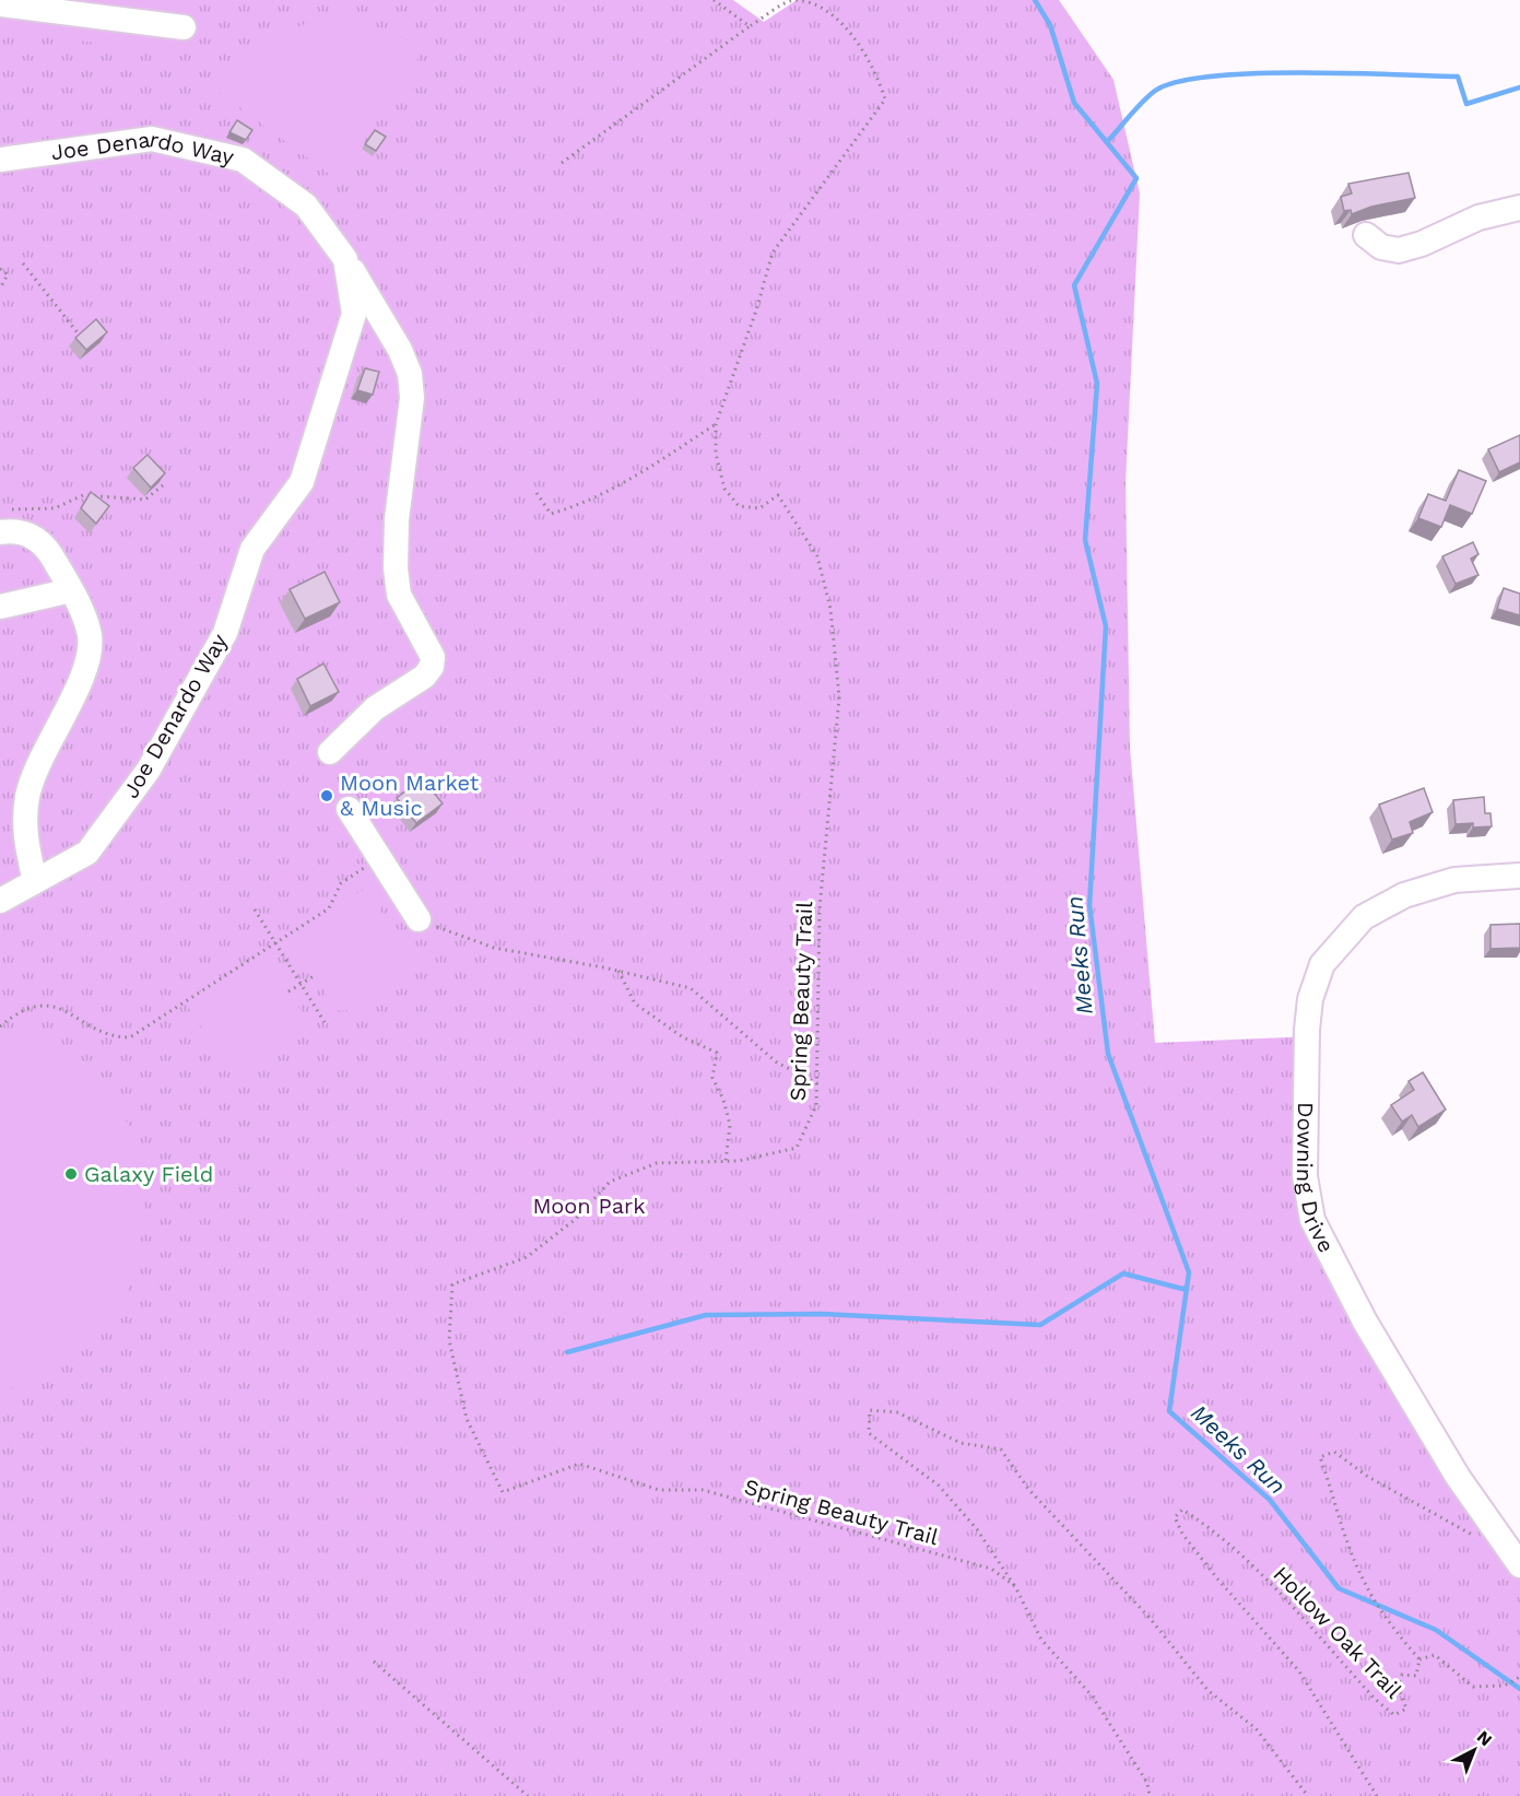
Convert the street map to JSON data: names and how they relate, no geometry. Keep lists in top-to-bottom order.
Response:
{
  "streets": {
    "street": ["Joe Denardo Way", "Downing Drive"],
    "path": ["Spring Beauty Trail", "Hollow Oak Trail"]
  },
  "water": ["Meeks Run"],
  "parks": ["Moon Park"],
  "places": ["Moon Market & Music", "Galaxy Field"],
  "north": "top right"
}
